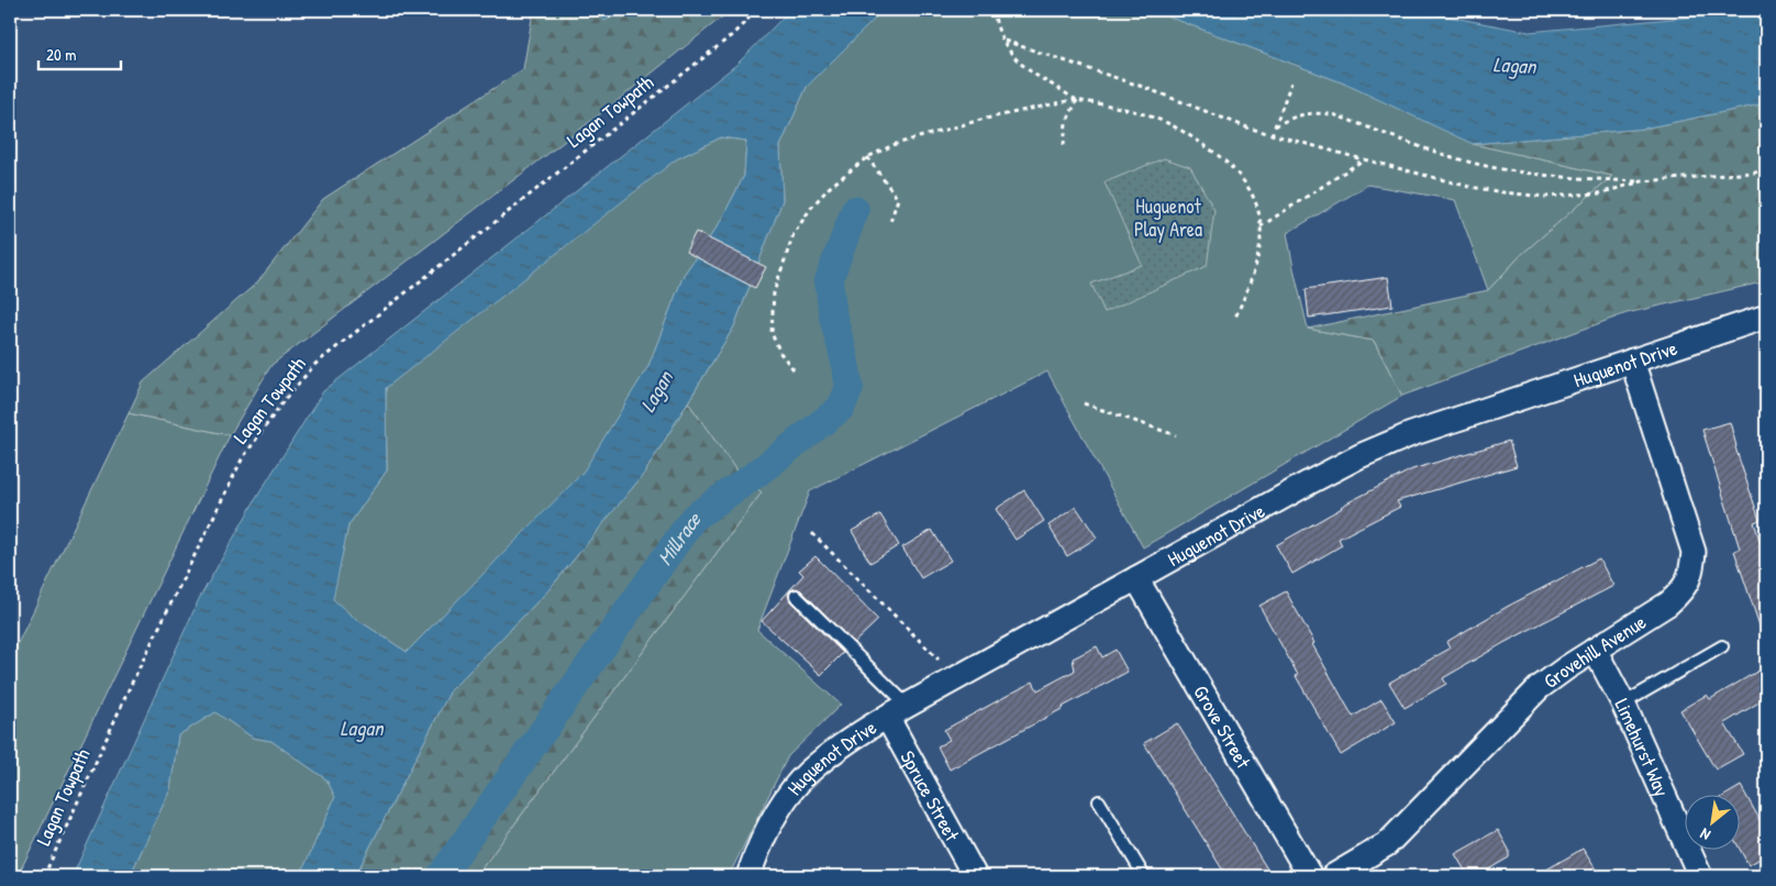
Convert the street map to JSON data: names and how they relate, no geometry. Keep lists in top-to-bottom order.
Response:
{
  "streets": {
    "street": [
      "Huguenot Drive",
      "Grovehill Avenue",
      "Grove Street",
      "Limehurst Way",
      "Spruce Street"
    ],
    "path": ["Lagan Towpath"]
  },
  "crossings": [
    ["Huguenot Drive", "Grovehill Avenue"],
    ["Huguenot Drive", "Grove Street"],
    ["Huguenot Drive", "Spruce Street"],
    ["Grovehill Avenue", "Limehurst Way"]
  ],
  "water": ["Lagan", "Millrace"],
  "parks": ["Huguenot Play Area"],
  "scale_bar": "20 m",
  "north": "bottom left"
}
